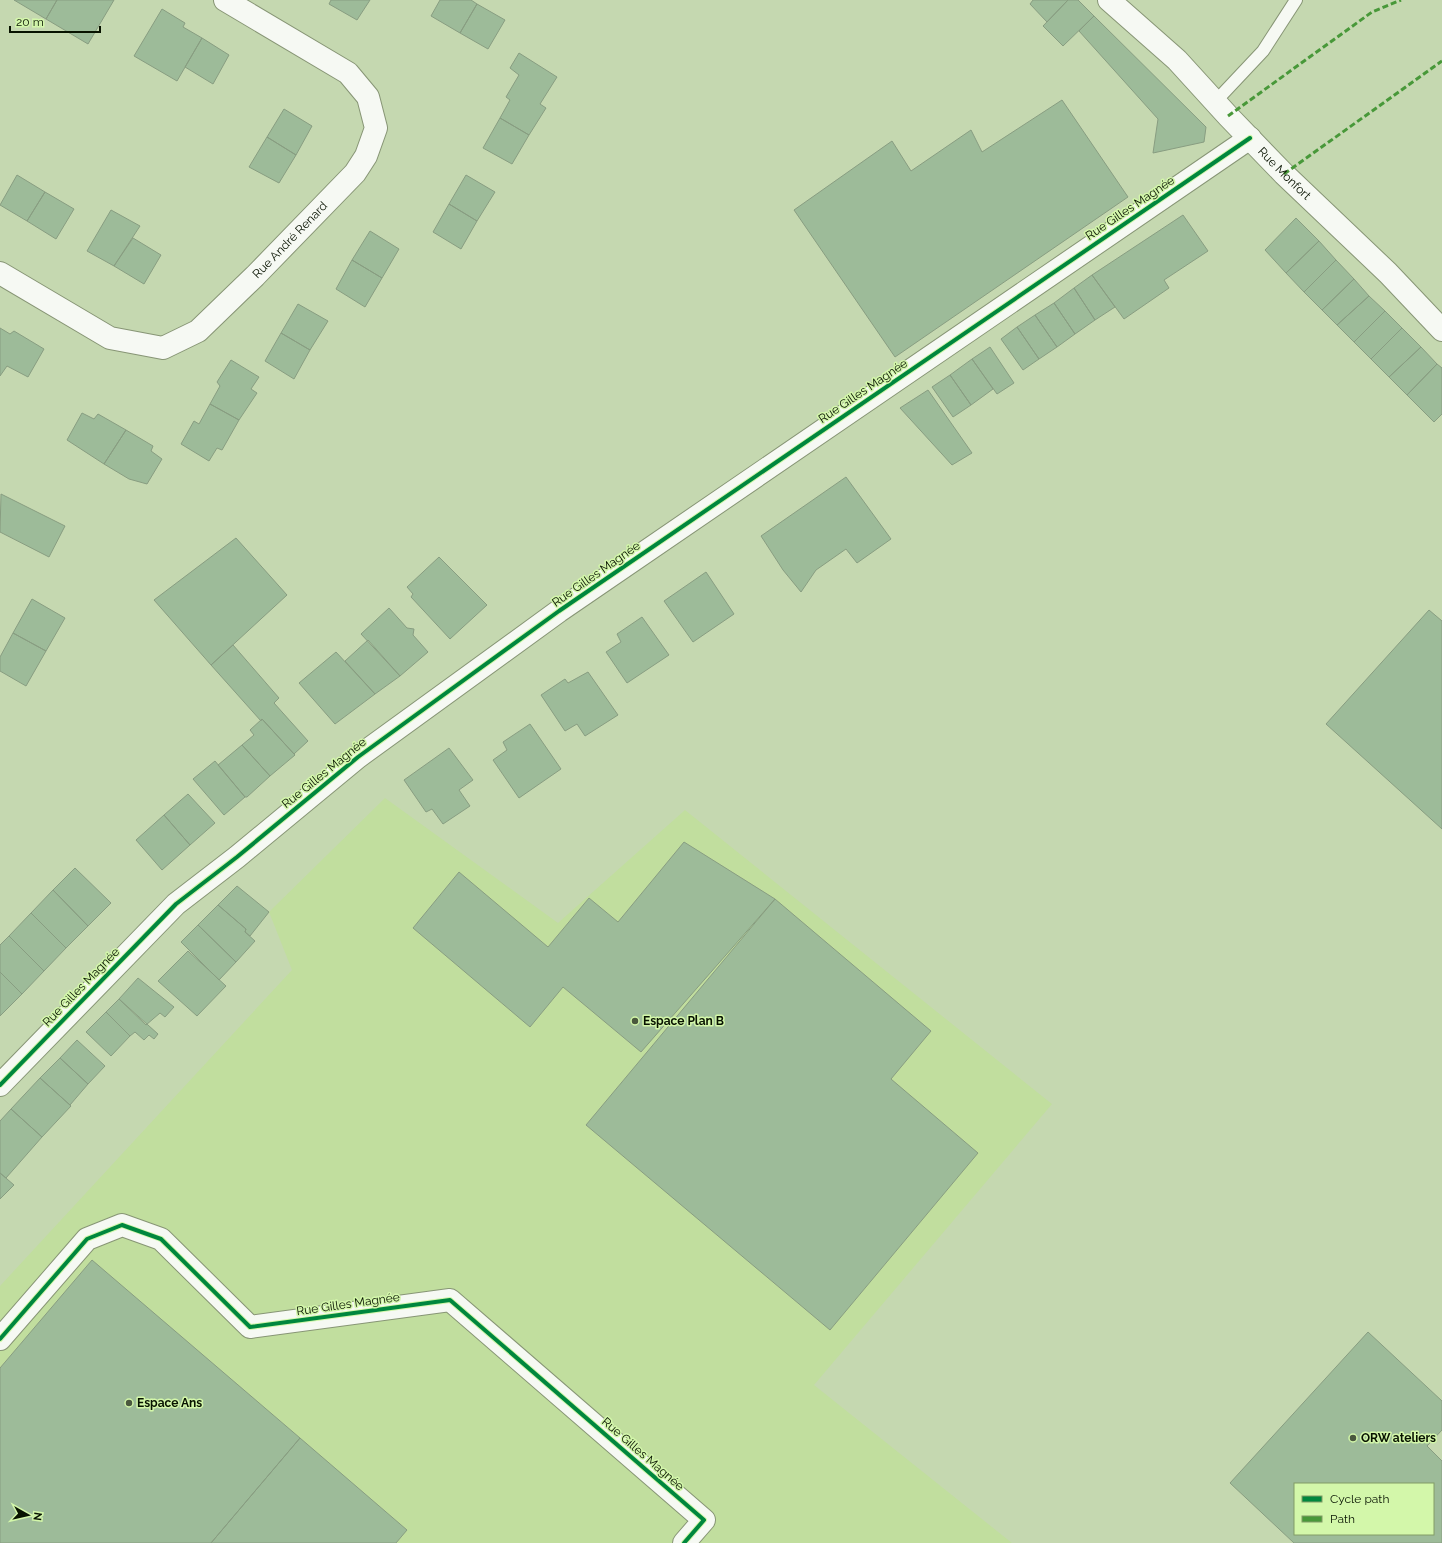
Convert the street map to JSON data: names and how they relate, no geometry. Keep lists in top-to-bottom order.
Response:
{
  "streets": {
    "street": ["Rue Monfort", "Rue Gilles Magnée", "Rue André Renard"]
  },
  "crossings": [
    ["Rue Monfort", "Rue Gilles Magnée"]
  ],
  "places": ["Espace Plan B", "Espace Ans", "ORW ateliers"],
  "legend": ["Cycle path", "Path"],
  "scale_bar": "20 m",
  "north": "right"
}
